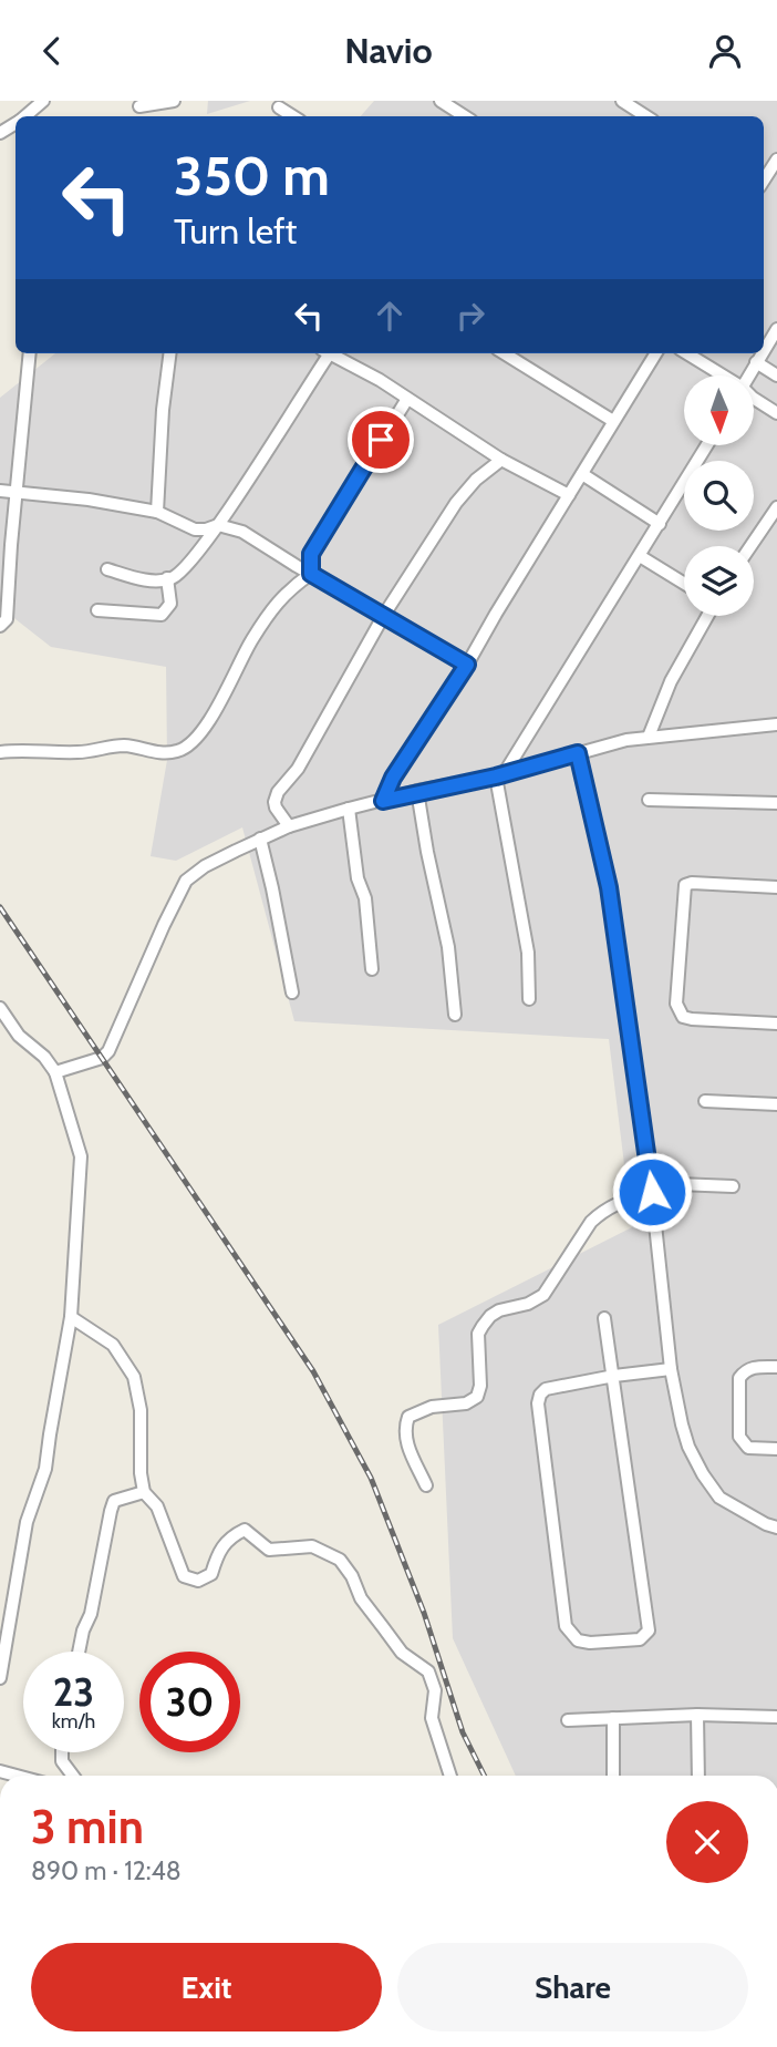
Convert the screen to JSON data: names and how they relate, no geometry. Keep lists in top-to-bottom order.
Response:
{
  "north": "bottom",
  "page": {
    "header": "Navio",
    "turn": ["350 m", "Turn left"],
    "speed": "23 km/h",
    "limit": "30",
    "heading": ["3 min", "890 m · 12:48"],
    "buttons": ["Exit", "Share"]
  }
}
